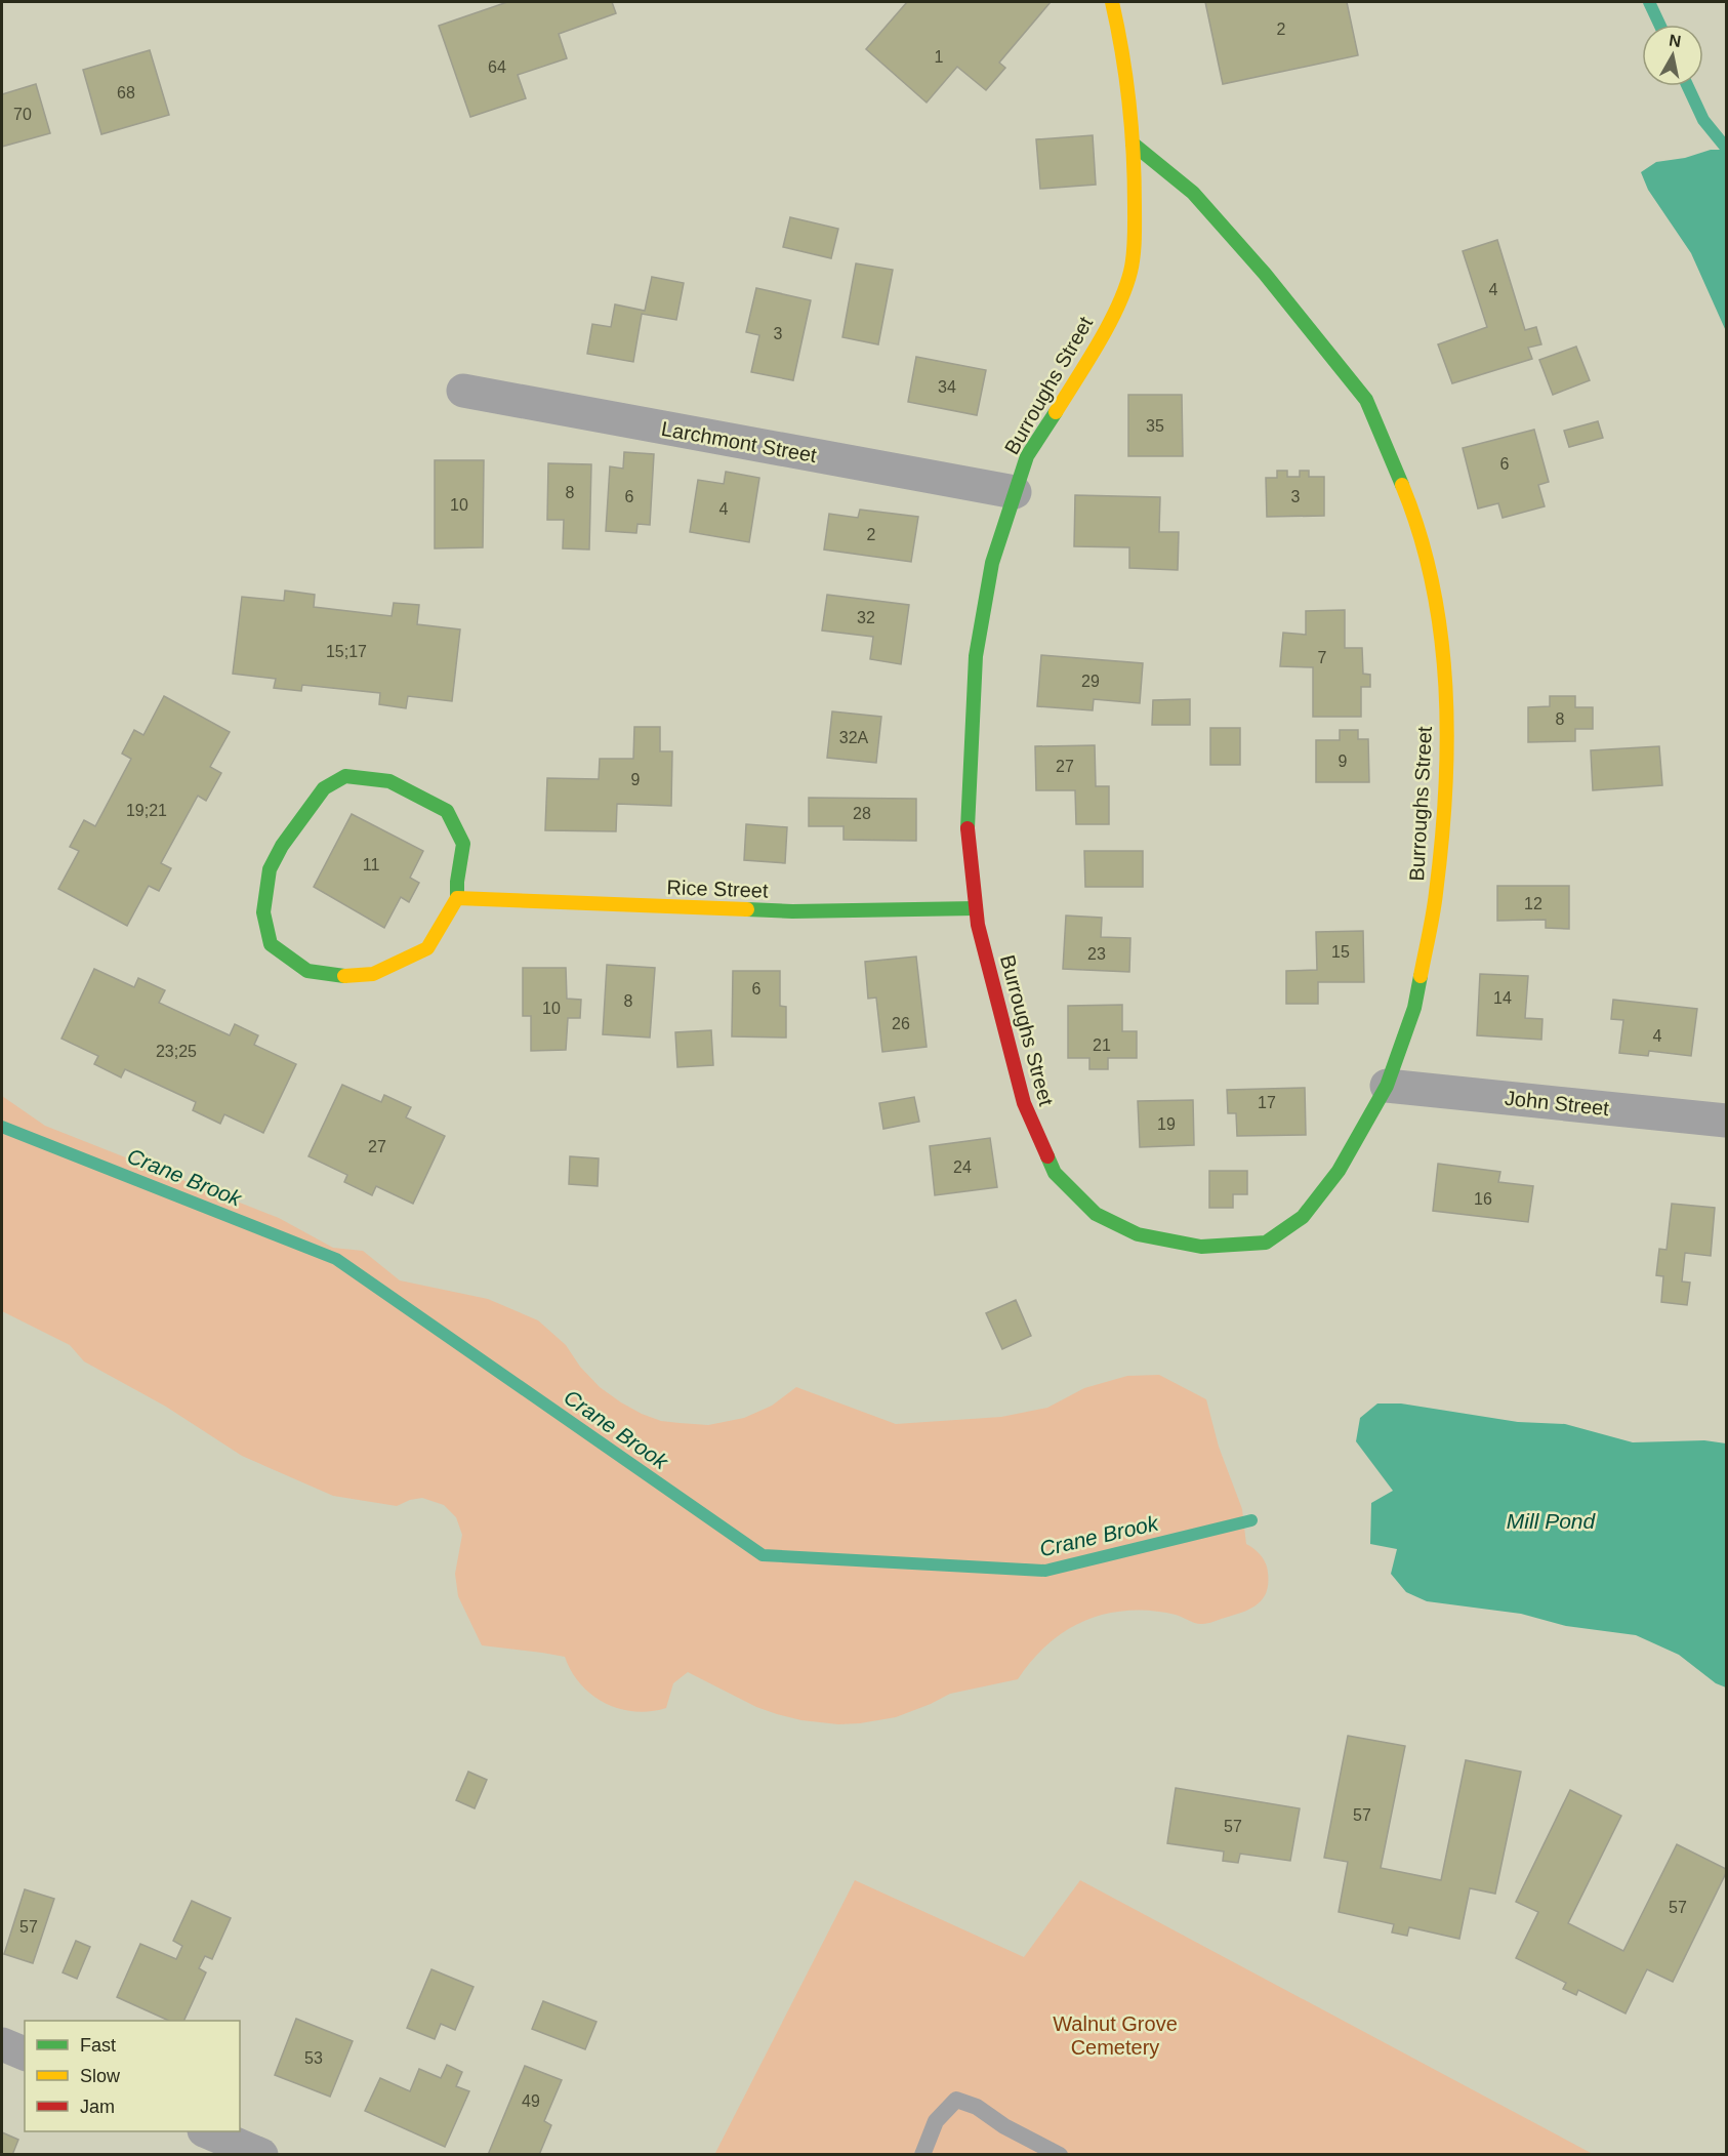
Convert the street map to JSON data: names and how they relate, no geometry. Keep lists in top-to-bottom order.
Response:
{
  "streets": {
    "street": [
      "Burroughs Street",
      "Larchmont Street",
      "Rice Street",
      "John Street"
    ]
  },
  "crossings": [
    ["Burroughs Street", "Larchmont Street"],
    ["Burroughs Street", "Rice Street"],
    ["Burroughs Street", "John Street"]
  ],
  "water": ["Crane Brook", "Mill Pond"],
  "parks": ["Walnut Grove Cemetery"],
  "house_numbers": [
    "2",
    "1",
    "64",
    "68",
    "70",
    "4",
    "3",
    "34",
    "35",
    "6",
    "8",
    "6",
    "3",
    "10",
    "4",
    "2",
    "32",
    "15;17",
    "7",
    "29",
    "8",
    "32A",
    "9",
    "27",
    "9",
    "19;21",
    "28",
    "11",
    "12",
    "15",
    "23",
    "6",
    "14",
    "8",
    "10",
    "26",
    "4",
    "21",
    "23;25",
    "17",
    "19",
    "27",
    "24",
    "16",
    "57",
    "57",
    "57",
    "57",
    "53",
    "49"
  ],
  "legend": ["Fast", "Slow", "Jam"],
  "north": "top"
}
